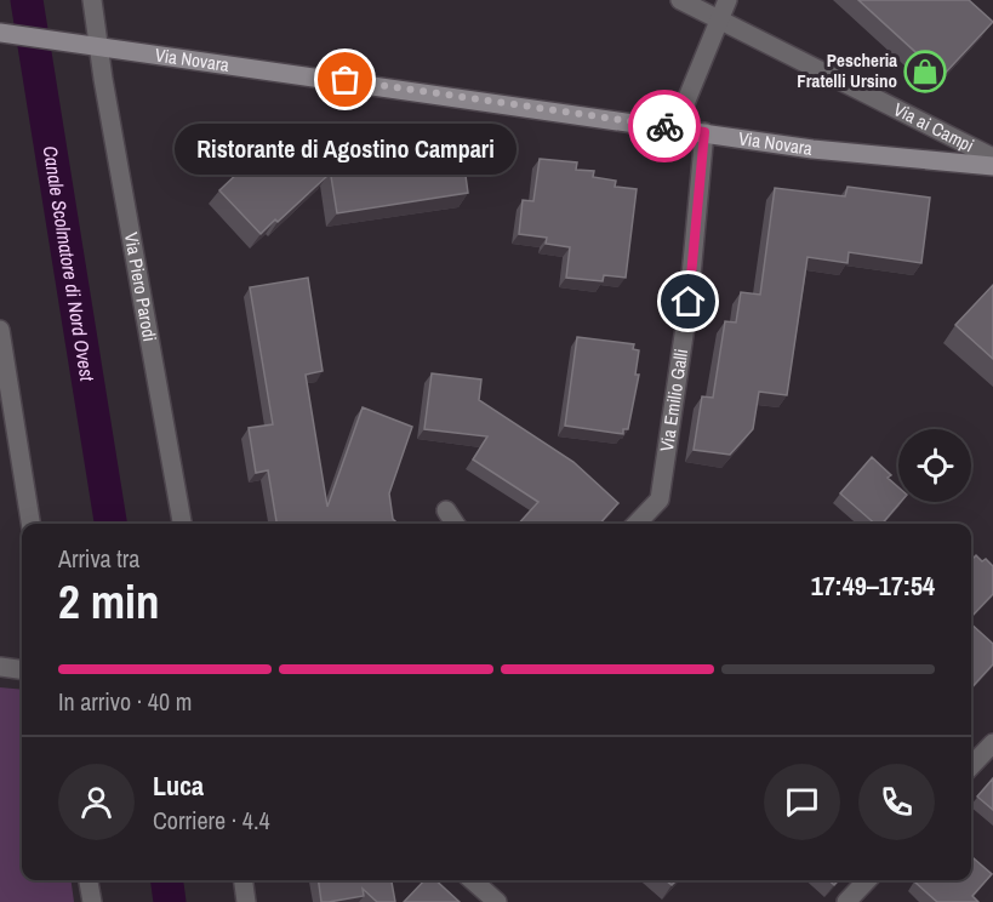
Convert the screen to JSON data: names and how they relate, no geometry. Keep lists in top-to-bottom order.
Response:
{
  "streets": {
    "street": [
      "Via Novara",
      "Via ai Campi",
      "Via Piero Parodi",
      "Via Emilio Galli"
    ]
  },
  "crossings": [
    ["Via Novara", "Via Piero Parodi"],
    ["Via Novara", "Via Emilio Galli"]
  ],
  "water": ["Canale Scolmatore di Nord Ovest"],
  "places": {
    "shop": ["Pescheria Fratelli Ursino"],
    "other": ["Ristorante di Agostino Campari"]
  },
  "page": {
    "bubble": "Ristorante di Agostino Campari",
    "heading": ["2 min", "Arriva tra", "17:49–17:54"],
    "panel": ["Luca", "Corriere · 4.4"],
    "bar": "In arrivo · 40 m"
  }
}
